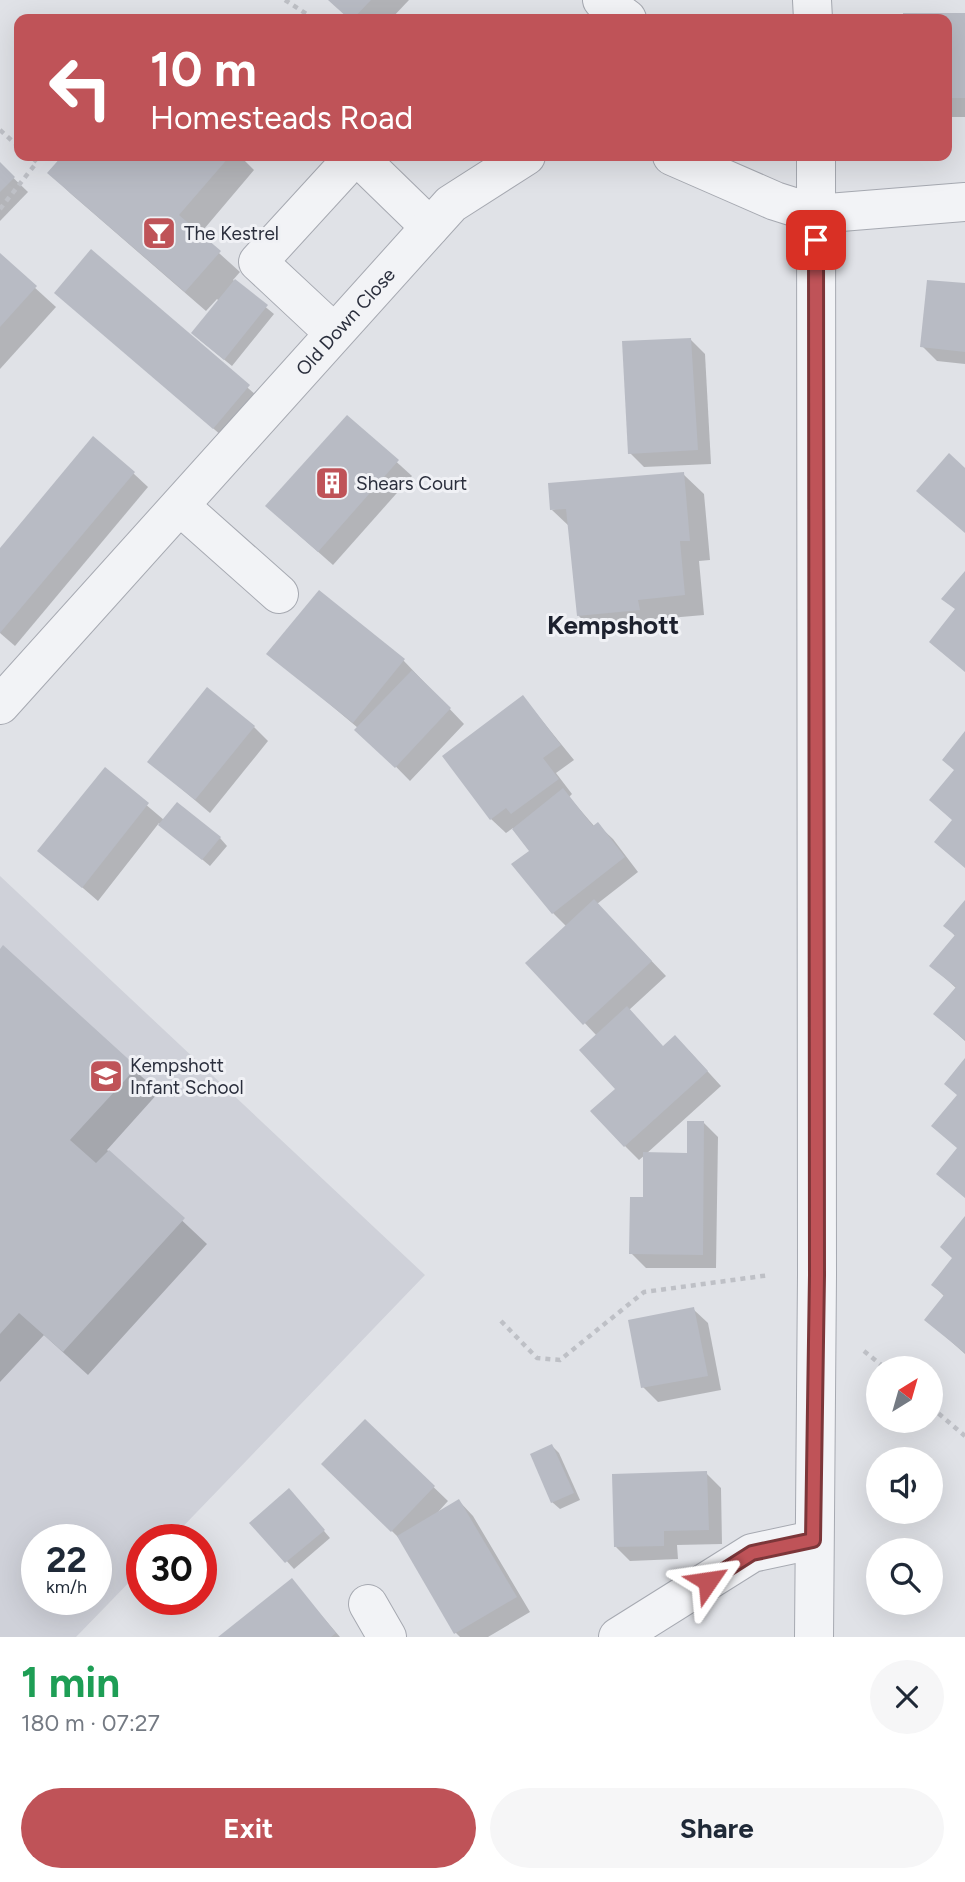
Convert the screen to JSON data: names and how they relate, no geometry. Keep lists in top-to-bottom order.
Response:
{
  "streets": {
    "street": ["Old Down Close"]
  },
  "districts": ["Kempshott"],
  "places": {
    "bar": ["The Kestrel"],
    "building": ["Shears Court"],
    "school or university": ["Kempshott Infant School"]
  },
  "north": "top right",
  "page": {
    "turn": ["10 m", "Homesteads Road"],
    "speed": "22 km/h",
    "limit": "30",
    "heading": ["1 min", "180 m · 07:27"],
    "buttons": ["Exit", "Share"]
  }
}
